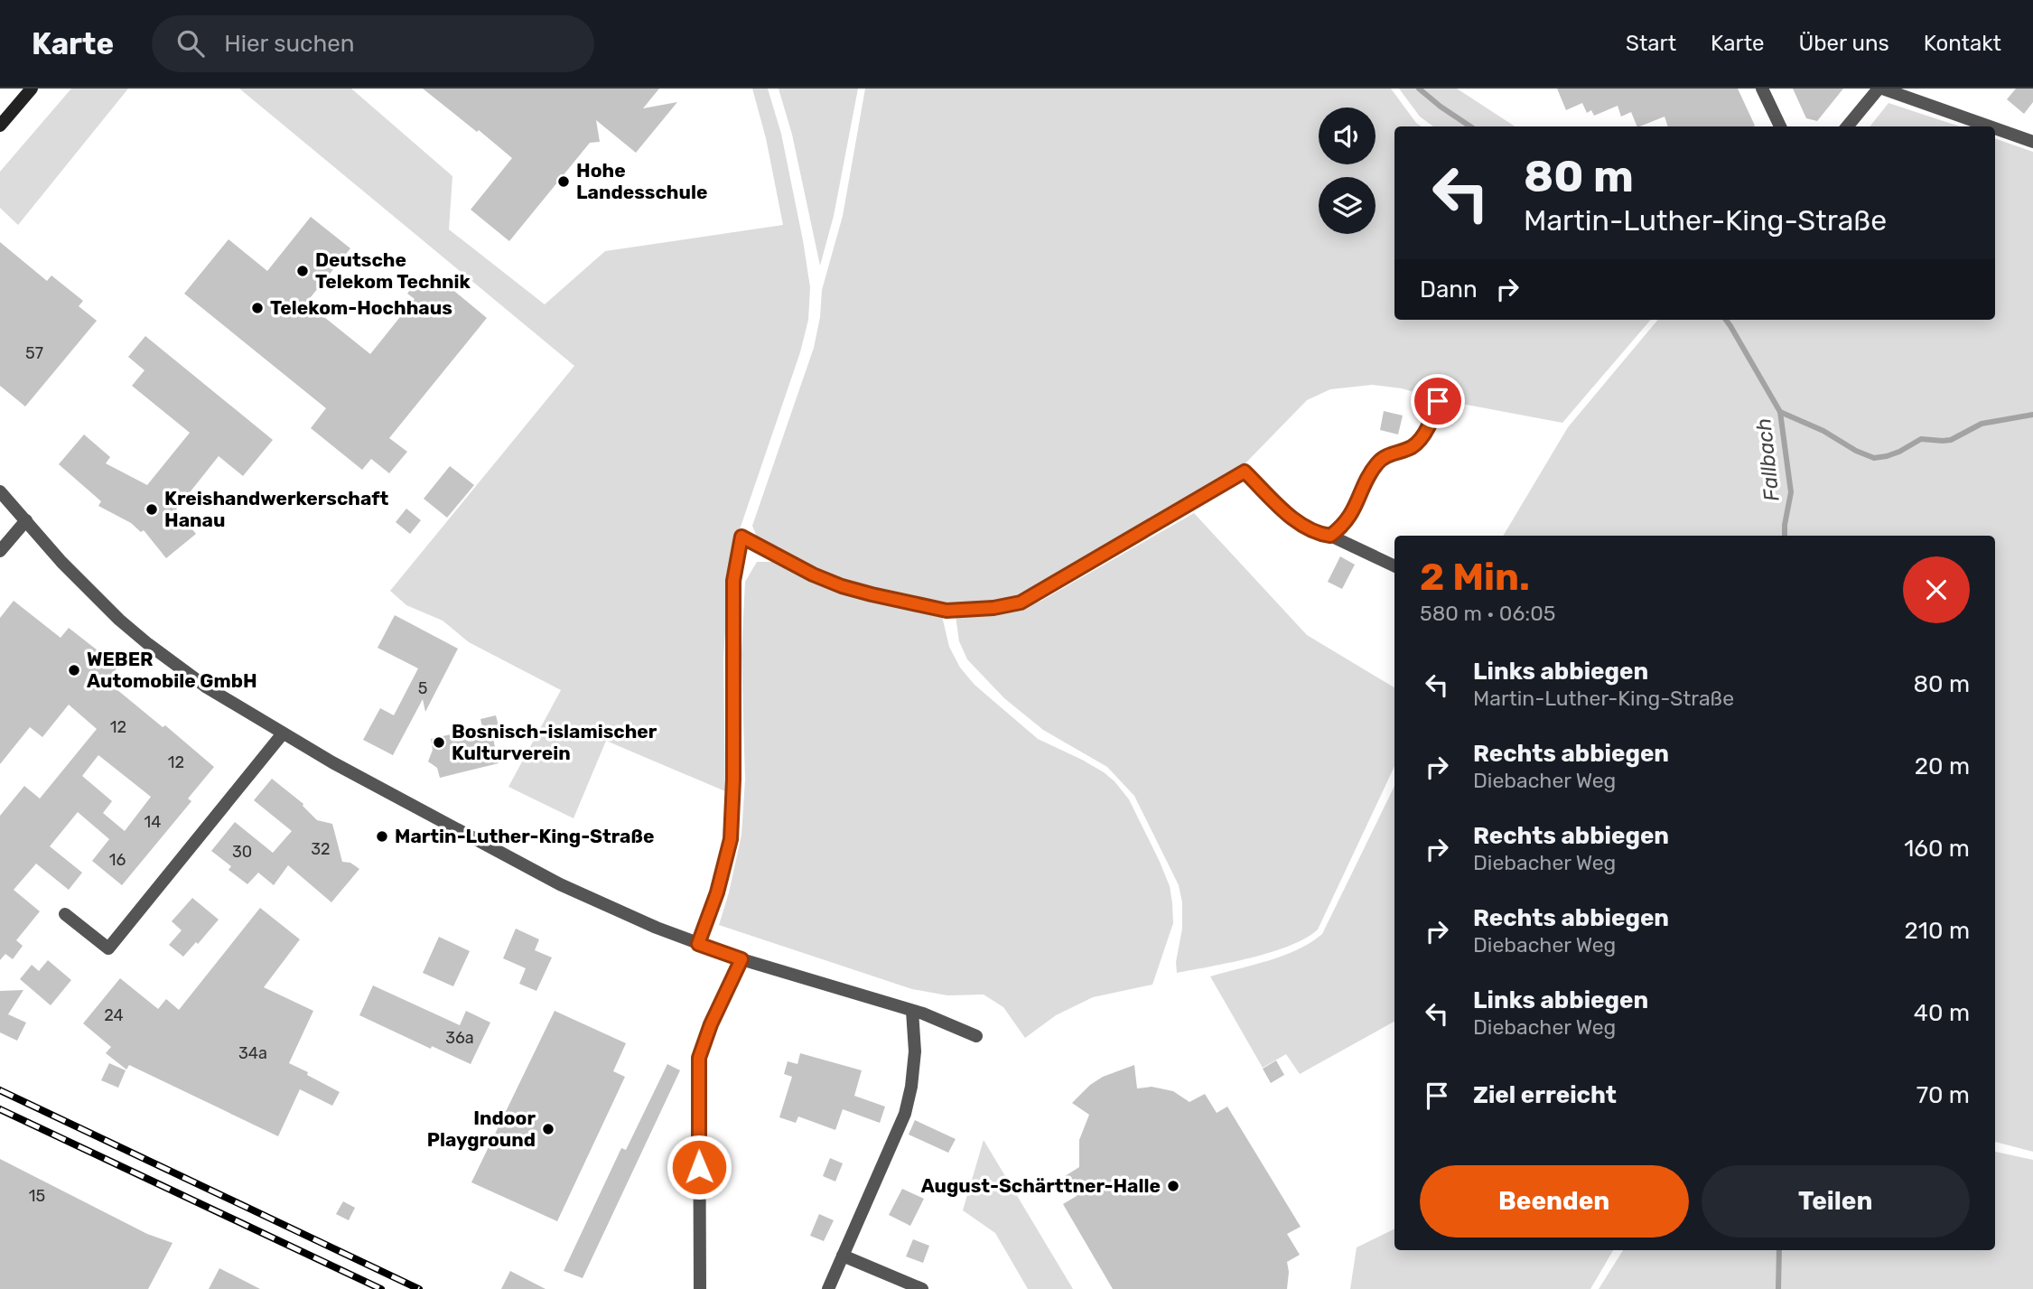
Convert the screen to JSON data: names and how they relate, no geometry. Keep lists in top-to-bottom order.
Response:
{
  "water": ["Fallbach"],
  "places": [
    "Hohe Landesschule",
    "Deutsche Telekom Technik",
    "Telekom-Hochhaus",
    "Kreishandwerkerschaft Hanau",
    "WEBER Automobile GmbH",
    "Bosnisch-islamischer Kulturverein",
    "Martin-Luther-King-Straße",
    "Indoor Playground",
    "August-Schärttner-Halle"
  ],
  "house_numbers": [
    "57",
    "5",
    "12",
    "12",
    "14",
    "32",
    "30",
    "16",
    "24",
    "36a",
    "34a",
    "15"
  ],
  "page": {
    "header": "Karte",
    "search": "Hier suchen",
    "nav": [
      "Start",
      "Karte",
      "Über uns",
      "Kontakt"
    ],
    "turn": ["80 m", "Martin-Luther-King-Straße"],
    "then": "Dann",
    "heading": ["2 Min.", "580 m · 06:05"],
    "list": [
      {
        "name": "Links abbiegen",
        "note": "Martin-Luther-King-Straße",
        "value": "80 m"
      },
      {
        "name": "Rechts abbiegen",
        "note": "Diebacher Weg",
        "value": "20 m"
      },
      {
        "name": "Rechts abbiegen",
        "note": "Diebacher Weg",
        "value": "160 m"
      },
      {
        "name": "Rechts abbiegen",
        "note": "Diebacher Weg",
        "value": "210 m"
      },
      {
        "name": "Links abbiegen",
        "note": "Diebacher Weg",
        "value": "40 m"
      },
      {
        "name": "Ziel erreicht",
        "value": "70 m"
      }
    ],
    "buttons": ["Beenden", "Teilen"]
  }
}
